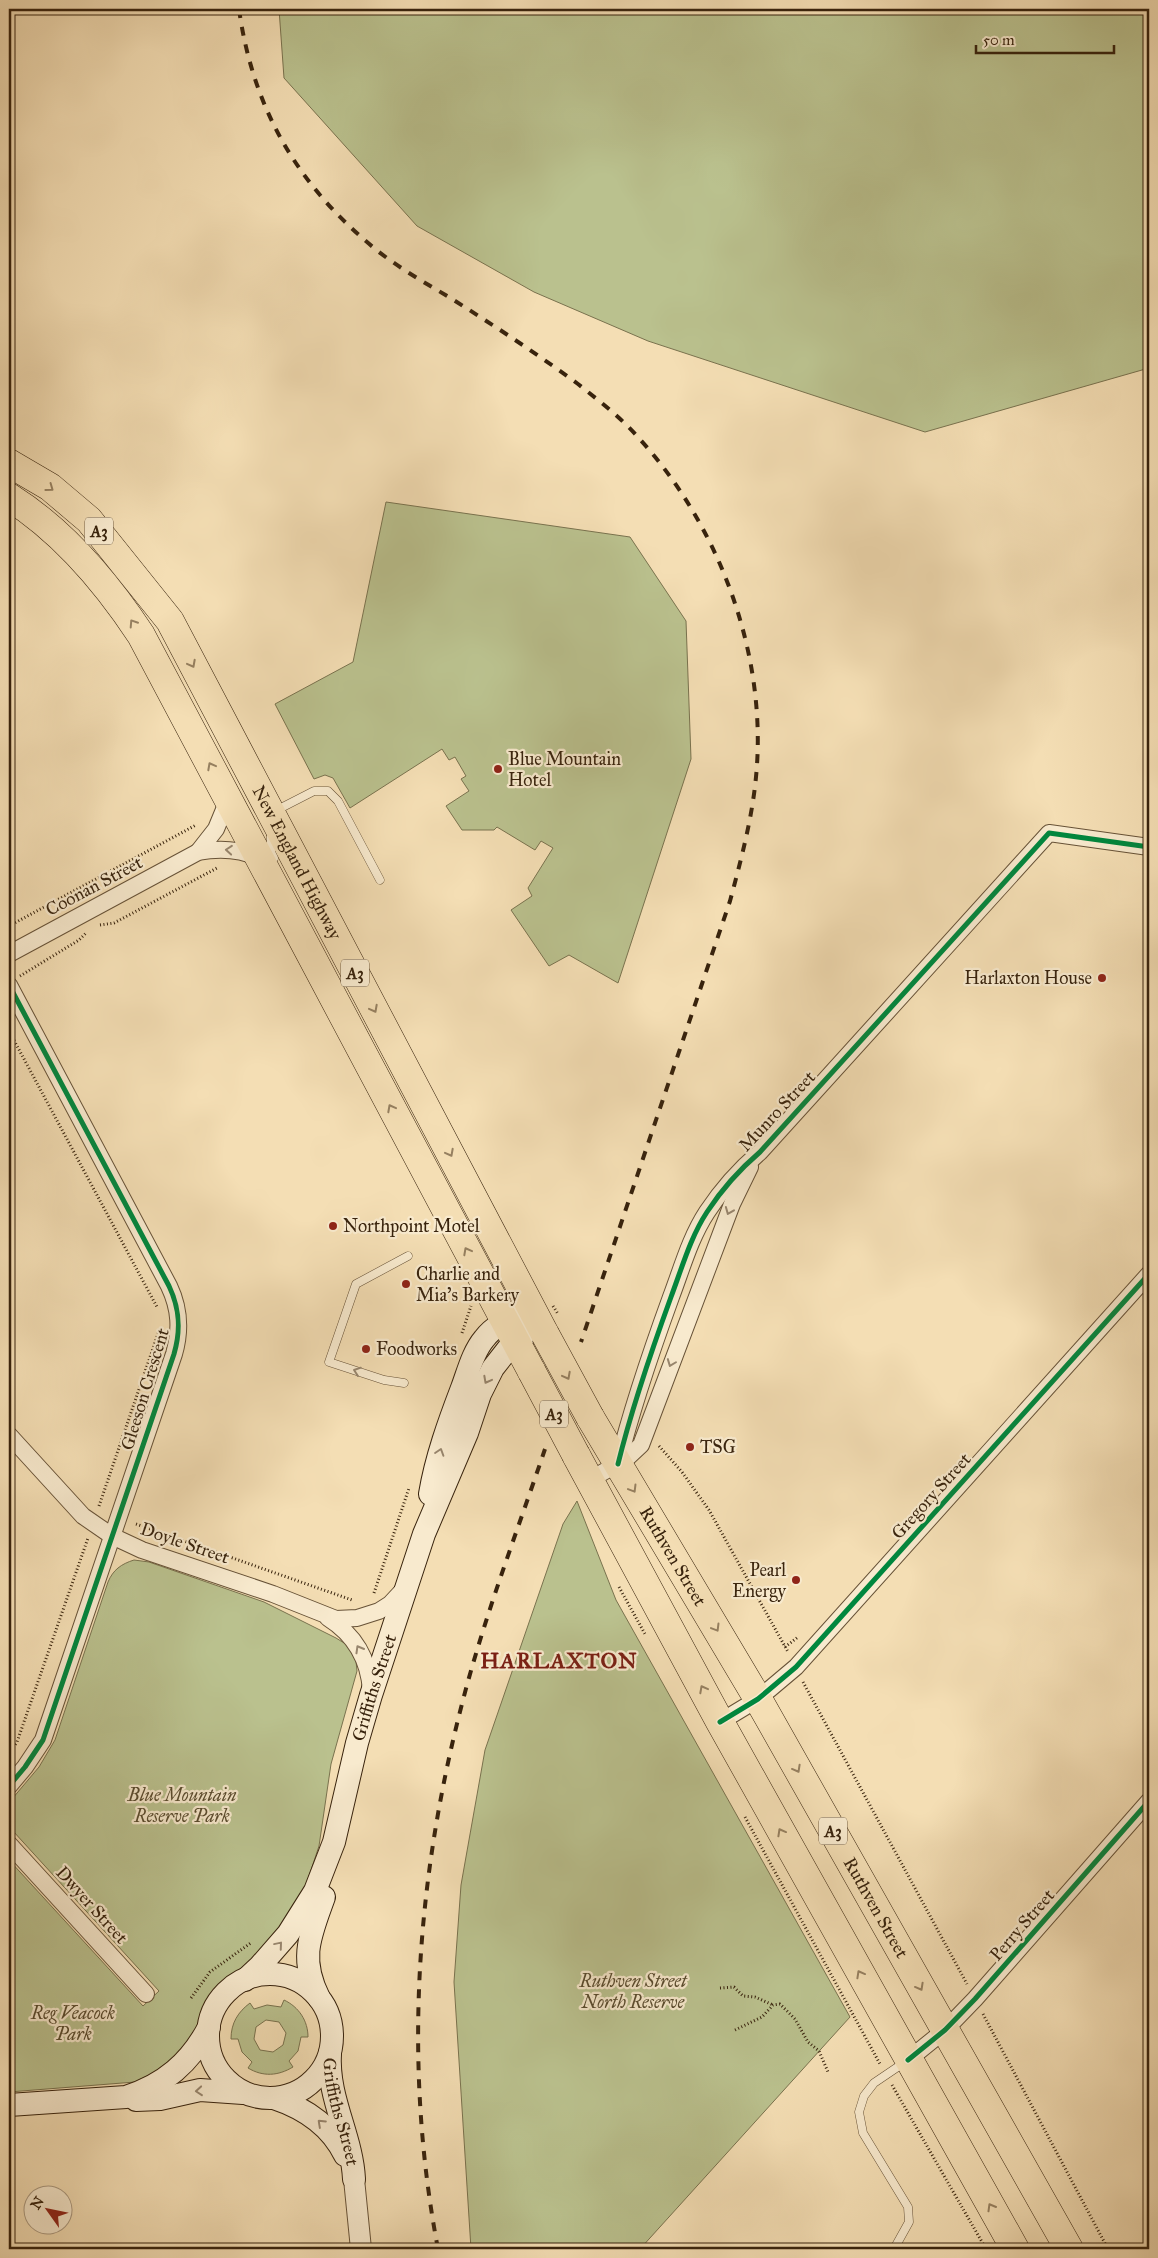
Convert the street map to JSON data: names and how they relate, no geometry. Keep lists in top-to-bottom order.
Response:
{
  "streets": {
    "highway": ["A3", "New England Highway", "Ruthven Street"],
    "main road": ["Griffiths Street"],
    "street": [
      "Coonan Street",
      "Munro Street",
      "Gleeson Crescent",
      "Gregory Street",
      "Doyle Street",
      "Dwyer Street",
      "Perry Street"
    ]
  },
  "crossings": [
    ["New England Highway", "Coonan Street"],
    ["New England Highway", "Ruthven Street"],
    ["New England Highway", "Griffiths Street"],
    ["Munro Street", "Ruthven Street"],
    ["Gleeson Crescent", "Doyle Street"],
    ["Gregory Street", "Ruthven Street"],
    ["Doyle Street", "Griffiths Street"],
    ["Ruthven Street", "Griffiths Street"],
    ["Ruthven Street", "Perry Street"]
  ],
  "districts": ["HARLAXTON"],
  "parks": ["Blue Mountain Reserve Park", "Ruthven Street North Reserve", "Reg Veacock Park"],
  "places": [
    "Blue Mountain Hotel",
    "Harlaxton House",
    "Northpoint Motel",
    "Charlie and Mia's Barkery",
    "Foodworks",
    "TSG",
    "Pearl Energy"
  ],
  "scale_bar": "50 m",
  "north": "top left"
}
